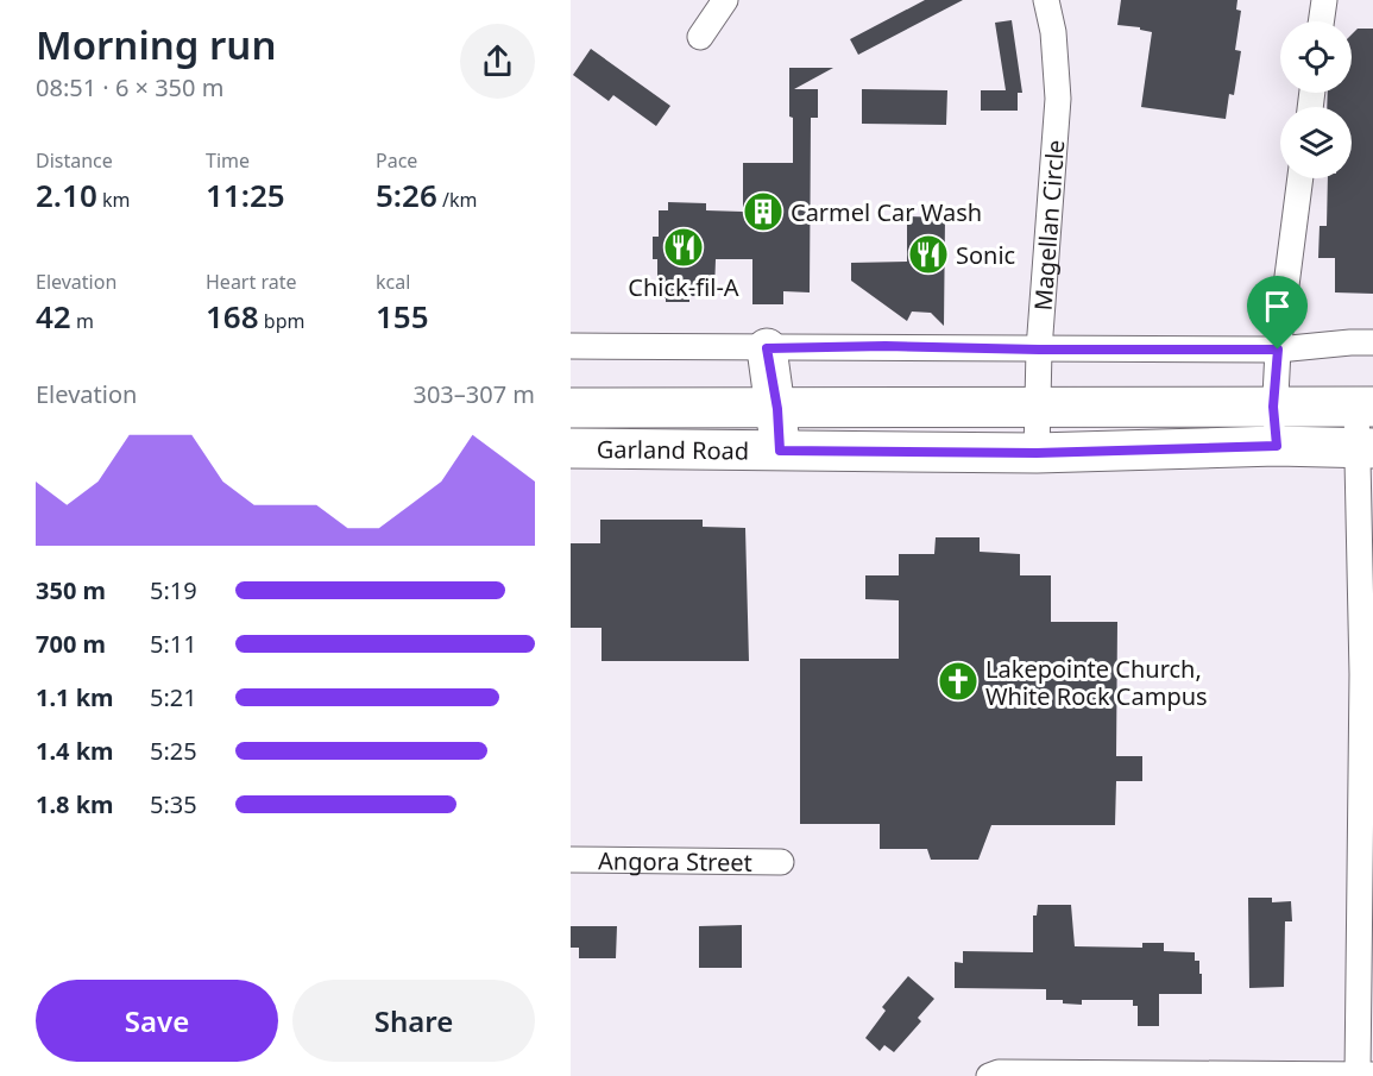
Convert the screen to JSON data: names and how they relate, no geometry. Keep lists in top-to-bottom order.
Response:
{
  "streets": {
    "main road": ["Garland Road"],
    "street": ["Magellan Circle", "Angora Street"]
  },
  "crossings": [
    ["Magellan Circle", "Garland Road"]
  ],
  "places": {
    "building": ["Carmel Car Wash"],
    "restaurant": ["Chick-fil-A", "Sonic"],
    "church": ["Lakepointe Church, White Rock Campus"]
  },
  "page": {
    "heading": ["Morning run", "08:51 · 6 × 350 m"],
    "stats": [
      ["Distance", "2.10 km"],
      ["Time", "11:25"],
      ["Pace", "5:26 /km"],
      ["Elevation", "42 m"],
      ["Heart rate", "168 bpm"],
      ["kcal", "155"]
    ],
    "chart": ["Elevation", "303–307 m"],
    "list": [
      {
        "name": "350 m",
        "note": "5:19"
      },
      {
        "name": "700 m",
        "note": "5:11"
      },
      {
        "name": "1.1 km",
        "note": "5:21"
      },
      {
        "name": "1.4 km",
        "note": "5:25"
      },
      {
        "name": "1.8 km",
        "note": "5:35"
      }
    ],
    "buttons": ["Save", "Share"]
  }
}
